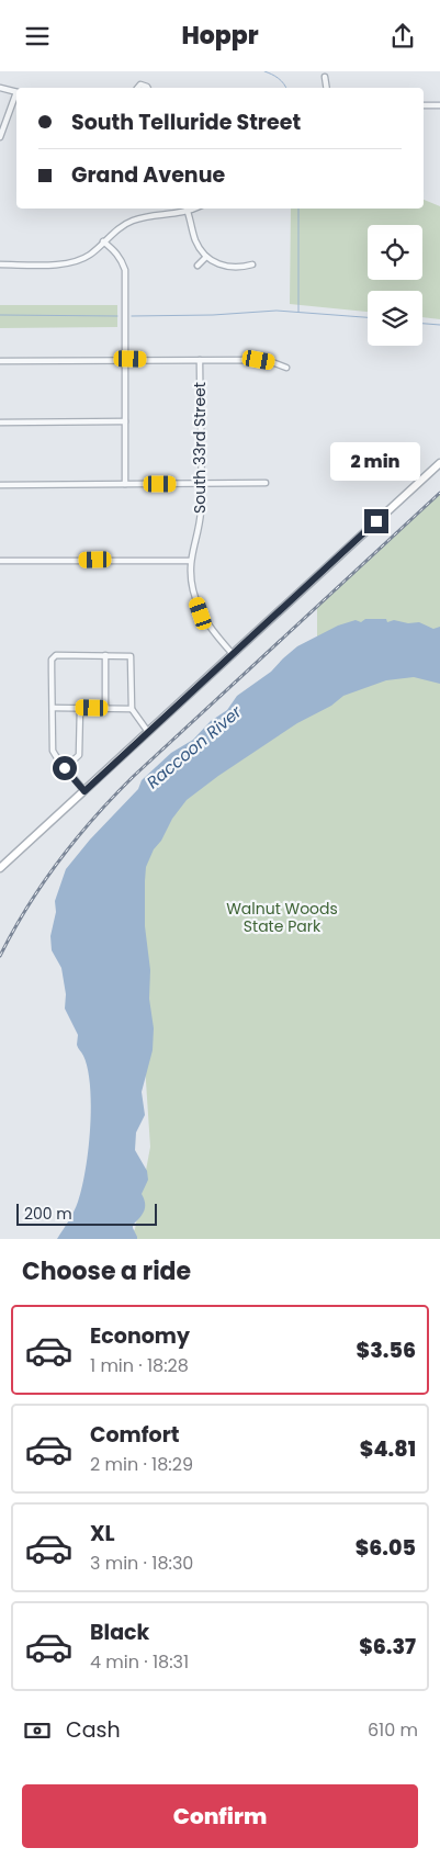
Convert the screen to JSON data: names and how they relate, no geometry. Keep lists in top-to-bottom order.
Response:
{
  "streets": {
    "street": ["South 33rd Street"]
  },
  "water": ["Raccoon River"],
  "parks": ["Walnut Woods State Park"],
  "scale_bar": "200 m",
  "page": {
    "header": "Hoppr",
    "banner": ["South Telluride Street", "Grand Avenue"],
    "bubble": "2 min",
    "scale": "200 m",
    "heading": "Choose a ride",
    "list": [
      {
        "name": "Economy",
        "note": "1 min · 18:28",
        "value": "$3.56"
      },
      {
        "name": "Comfort",
        "note": "2 min · 18:29",
        "value": "$4.81"
      },
      {
        "name": "XL",
        "note": "3 min · 18:30",
        "value": "$6.05"
      },
      {
        "name": "Black",
        "note": "4 min · 18:31",
        "value": "$6.37"
      }
    ],
    "pay": ["Cash", "610 m"],
    "buttons": "Confirm"
  }
}
